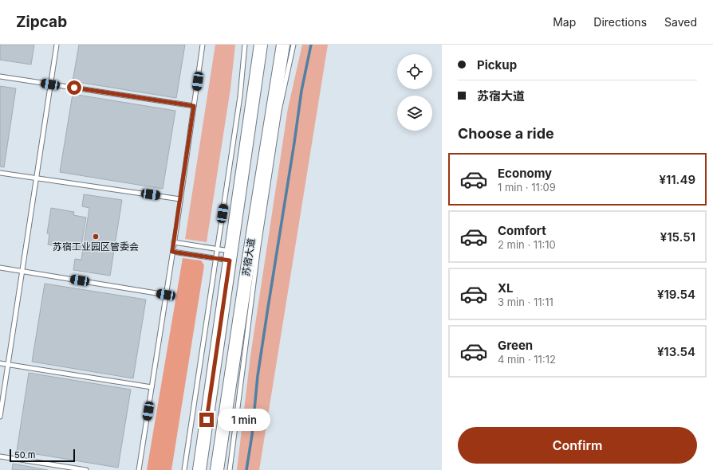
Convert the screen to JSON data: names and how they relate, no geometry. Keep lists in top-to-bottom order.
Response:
{
  "streets": {
    "main road": ["苏宿大道"]
  },
  "places": ["苏宿工业园区管委会"],
  "scale_bar": "50 m",
  "page": {
    "header": "Zipcab",
    "nav": ["Map", "Directions", "Saved"],
    "banner": ["Pickup", "苏宿大道"],
    "heading": "Choose a ride",
    "list": [
      {
        "name": "Economy",
        "note": "1 min · 11:09",
        "value": "¥11.49"
      },
      {
        "name": "Comfort",
        "note": "2 min · 11:10",
        "value": "¥15.51"
      },
      {
        "name": "XL",
        "note": "3 min · 11:11",
        "value": "¥19.54"
      },
      {
        "name": "Green",
        "note": "4 min · 11:12",
        "value": "¥13.54"
      }
    ],
    "bubble": "1 min",
    "buttons": "Confirm",
    "scale": "50 m"
  }
}
